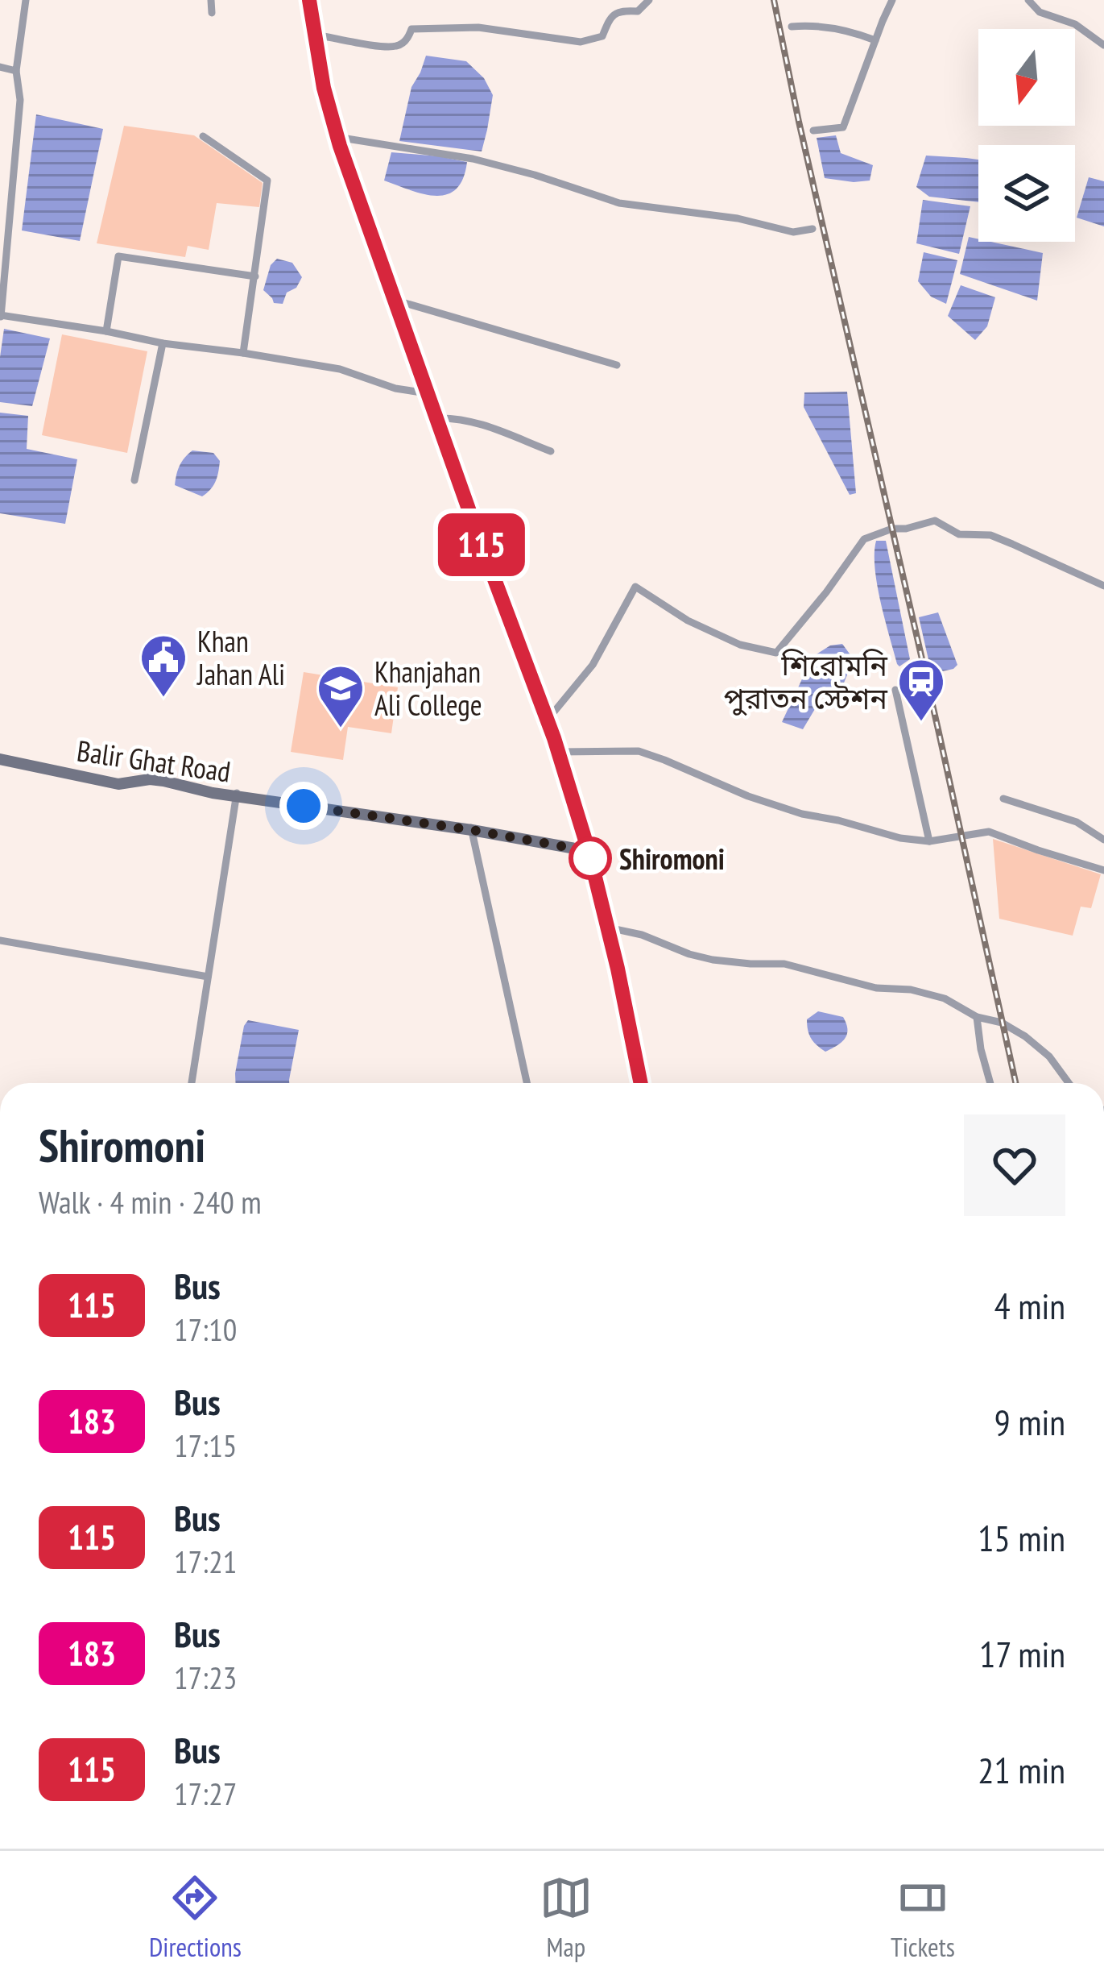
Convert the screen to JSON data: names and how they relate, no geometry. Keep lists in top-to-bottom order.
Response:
{
  "streets": {
    "street": ["Balir Ghat Road"]
  },
  "places": {
    "public building": ["Khan Jahan Ali"],
    "station": ["শিরোমনি পুরাতন স্টেশন"],
    "school or university": ["Khanjahan Ali College"],
    "other": ["Shiromoni"]
  },
  "lines": ["bus line 115"],
  "north": "bottom",
  "page": {
    "on_map": "115",
    "heading": ["Shiromoni", "Walk · 4 min · 240 m"],
    "list": [
      {
        "mark": "115",
        "name": "Bus",
        "note": "17:10",
        "value": "4 min"
      },
      {
        "mark": "183",
        "name": "Bus",
        "note": "17:15",
        "value": "9 min"
      },
      {
        "mark": "115",
        "name": "Bus",
        "note": "17:21",
        "value": "15 min"
      },
      {
        "mark": "183",
        "name": "Bus",
        "note": "17:23",
        "value": "17 min"
      },
      {
        "mark": "115",
        "name": "Bus",
        "note": "17:27",
        "value": "21 min"
      }
    ],
    "tabs": ["Directions", "Map", "Tickets"]
  }
}
